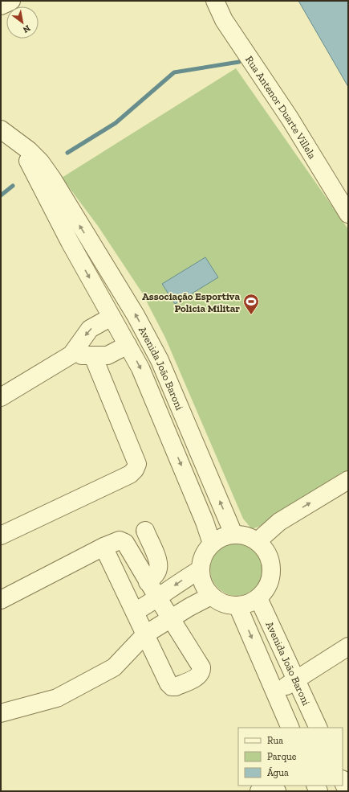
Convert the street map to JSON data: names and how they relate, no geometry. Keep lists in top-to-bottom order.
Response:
{
  "streets": {
    "street": ["Rua Antenor Duarte Villela", "Avenida João Baroni"]
  },
  "places": {
    "sports": ["Associação Esportiva Policia Militar"]
  },
  "legend": ["Rua", "Parque", "Água"],
  "north": "bottom right"
}
